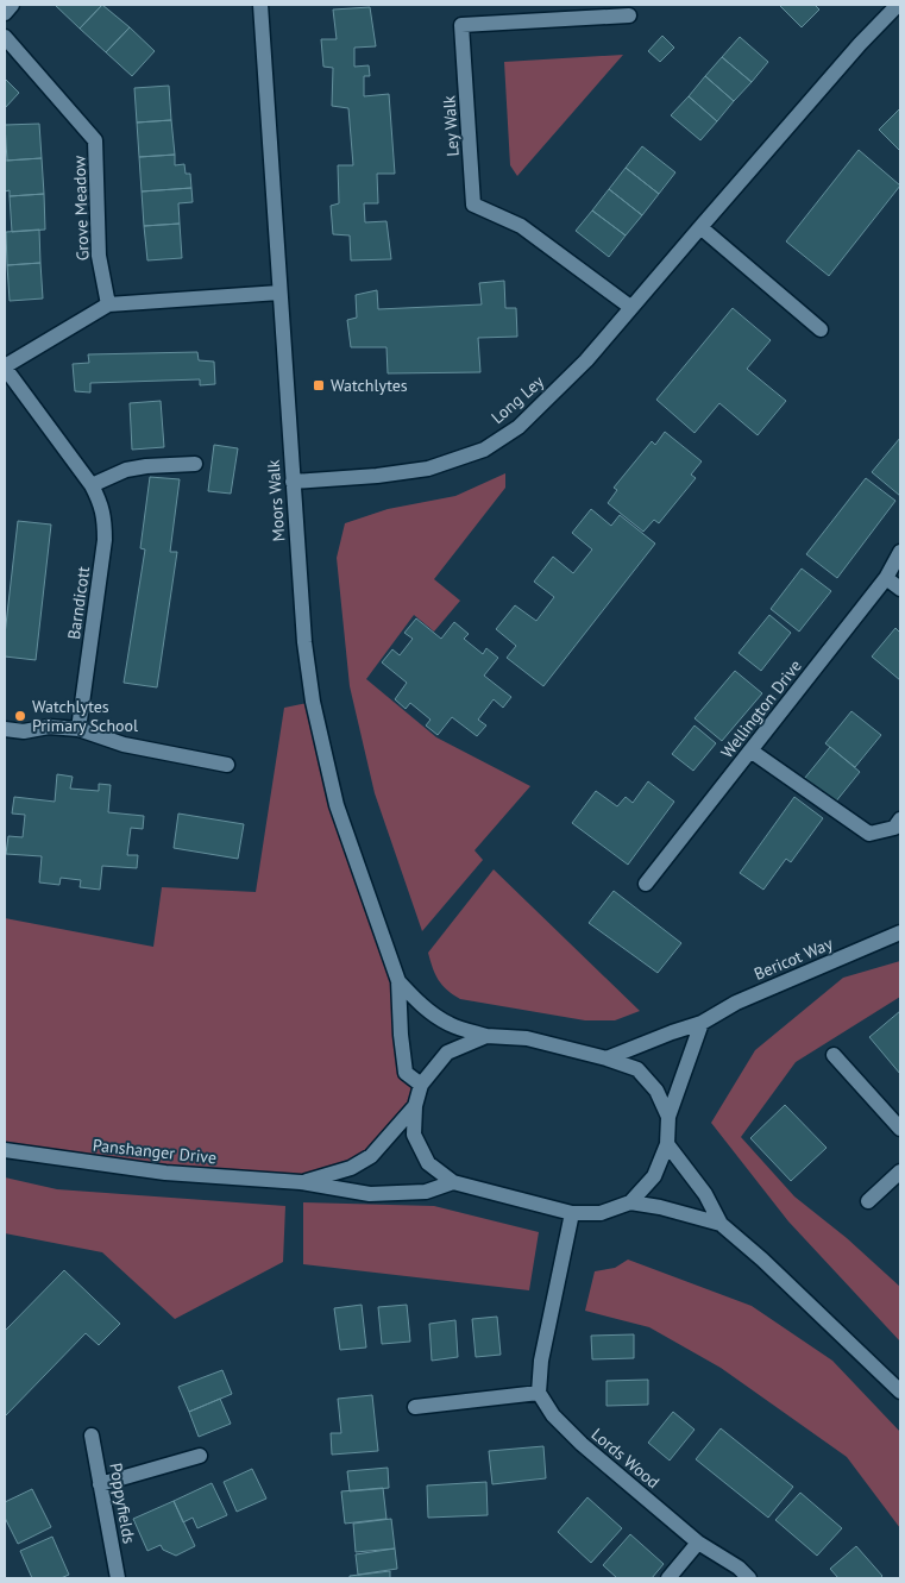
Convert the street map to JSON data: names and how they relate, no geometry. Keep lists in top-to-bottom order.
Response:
{
  "streets": {
    "street": [
      "Ley Walk",
      "Grove Meadow",
      "Long Ley",
      "Moors Walk",
      "Barndicott",
      "Wellington Drive",
      "Bericot Way",
      "Panshanger Drive",
      "Lords Wood",
      "Poppyfields"
    ]
  },
  "crossings": [
    ["Ley Walk", "Long Ley"],
    ["Long Ley", "Moors Walk"]
  ],
  "places": {
    "transit": ["Watchlytes"],
    "other": ["Watchlytes Primary School"]
  }
}
